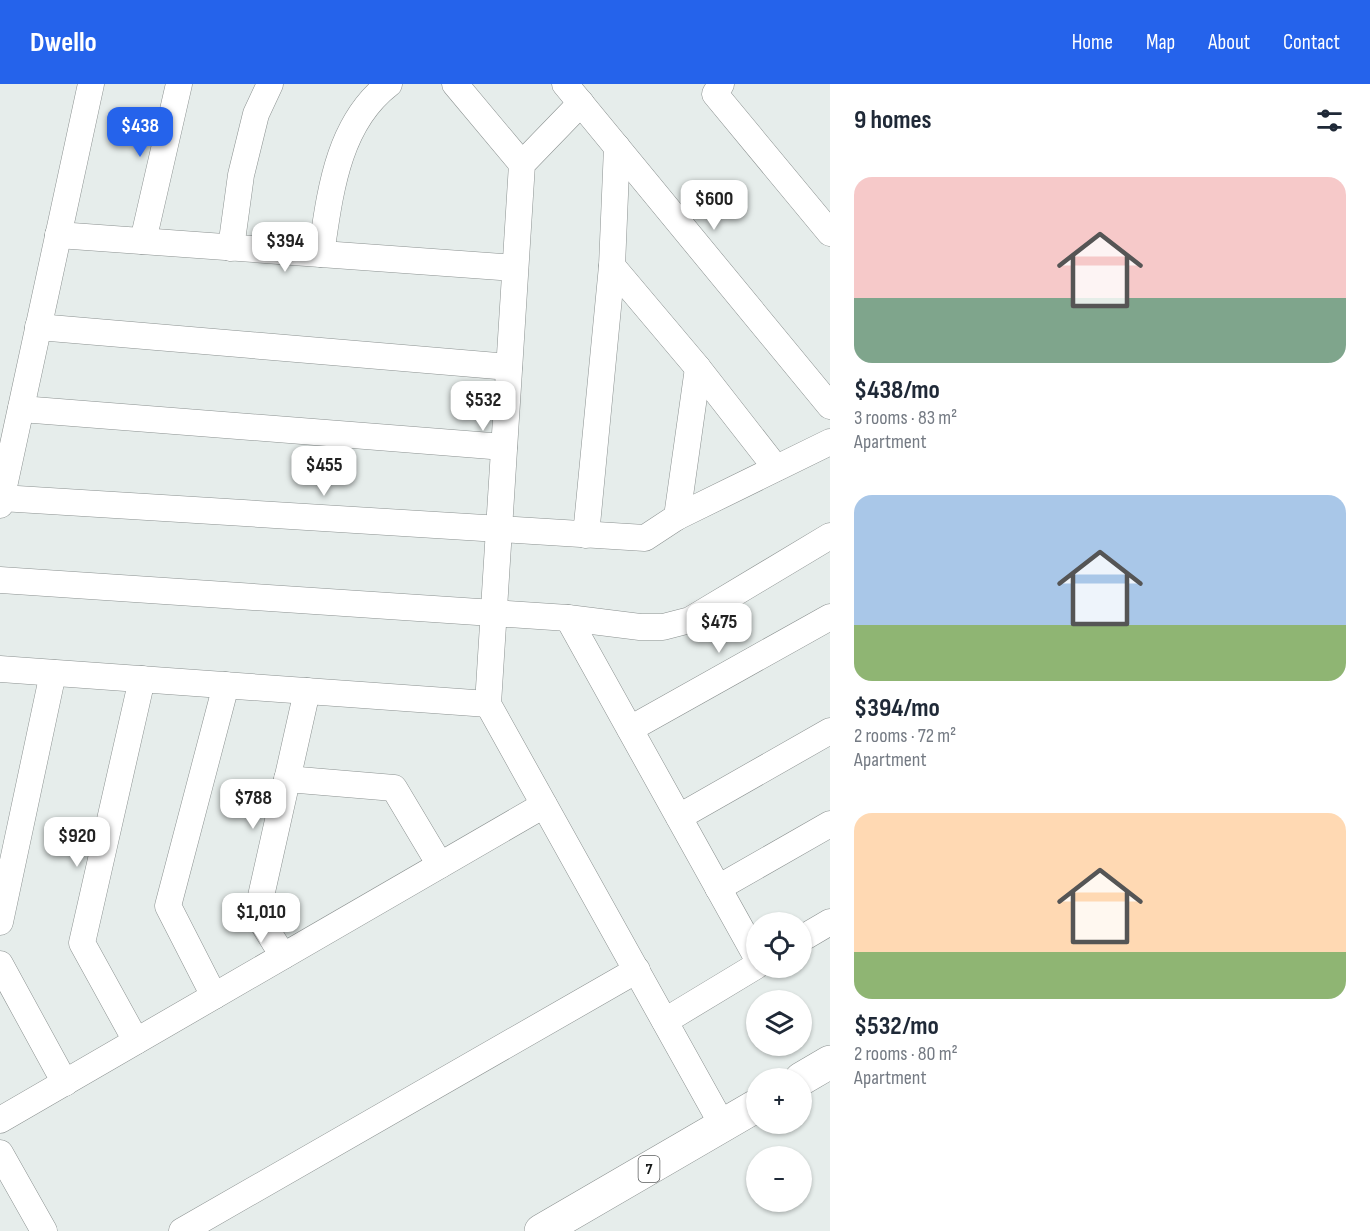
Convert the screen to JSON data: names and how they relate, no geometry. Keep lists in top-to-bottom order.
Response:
{
  "streets": {
    "highway": ["7"]
  },
  "page": {
    "header": "Dwello",
    "nav": [
      "Home",
      "Map",
      "About",
      "Contact"
    ],
    "heading": "9 homes",
    "price": [
      "$438",
      "$600",
      "$394",
      "$532",
      "$455",
      "$475",
      "$788",
      "$920",
      "$1,010"
    ],
    "list": [
      {
        "name": "$438/mo",
        "note": "3 rooms · 83 m² · Apartment"
      },
      {
        "name": "$394/mo",
        "note": "2 rooms · 72 m² · Apartment"
      },
      {
        "name": "$532/mo",
        "note": "2 rooms · 80 m² · Apartment"
      }
    ],
    "map_buttons": ["+", "−"]
  }
}
